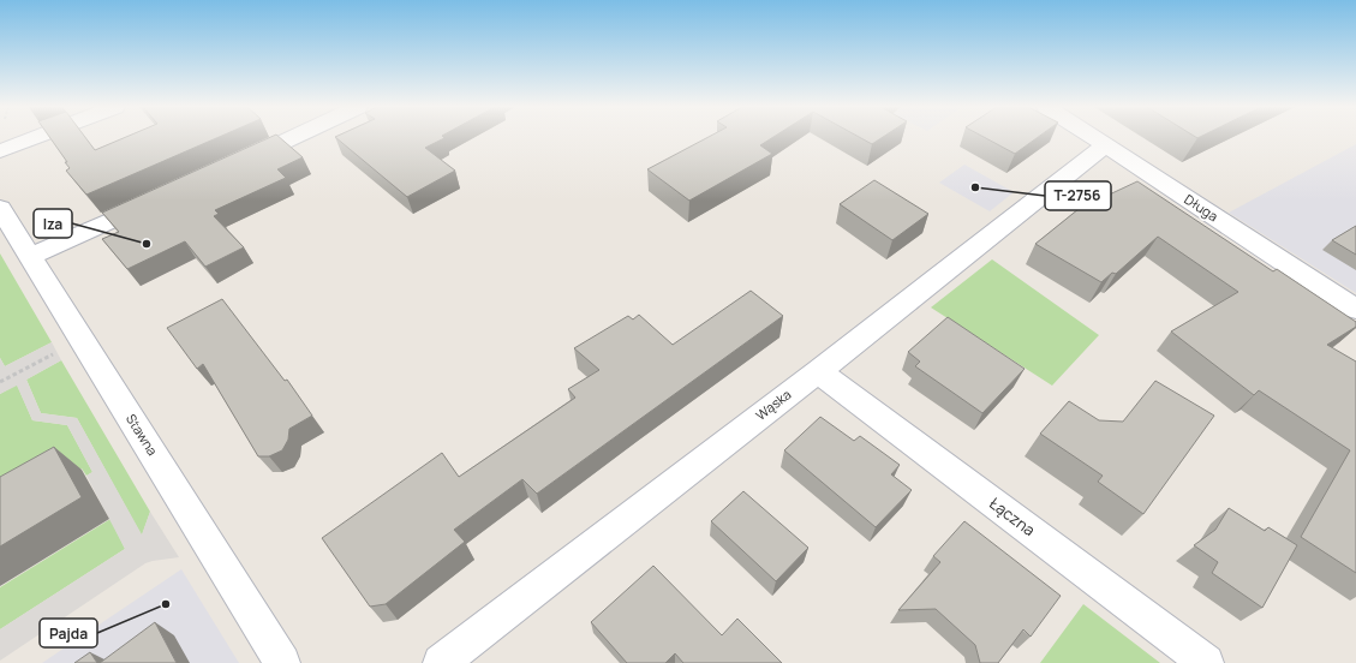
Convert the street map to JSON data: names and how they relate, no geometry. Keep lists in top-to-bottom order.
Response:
{
  "streets": {
    "street": [
      "Długa",
      "Wąska",
      "Stawna",
      "Łączna"
    ]
  },
  "crossings": [
    ["Długa", "Wąska"],
    ["Wąska", "Łączna"]
  ],
  "places": ["T-2756", "Iza", "Pajda"]
}
